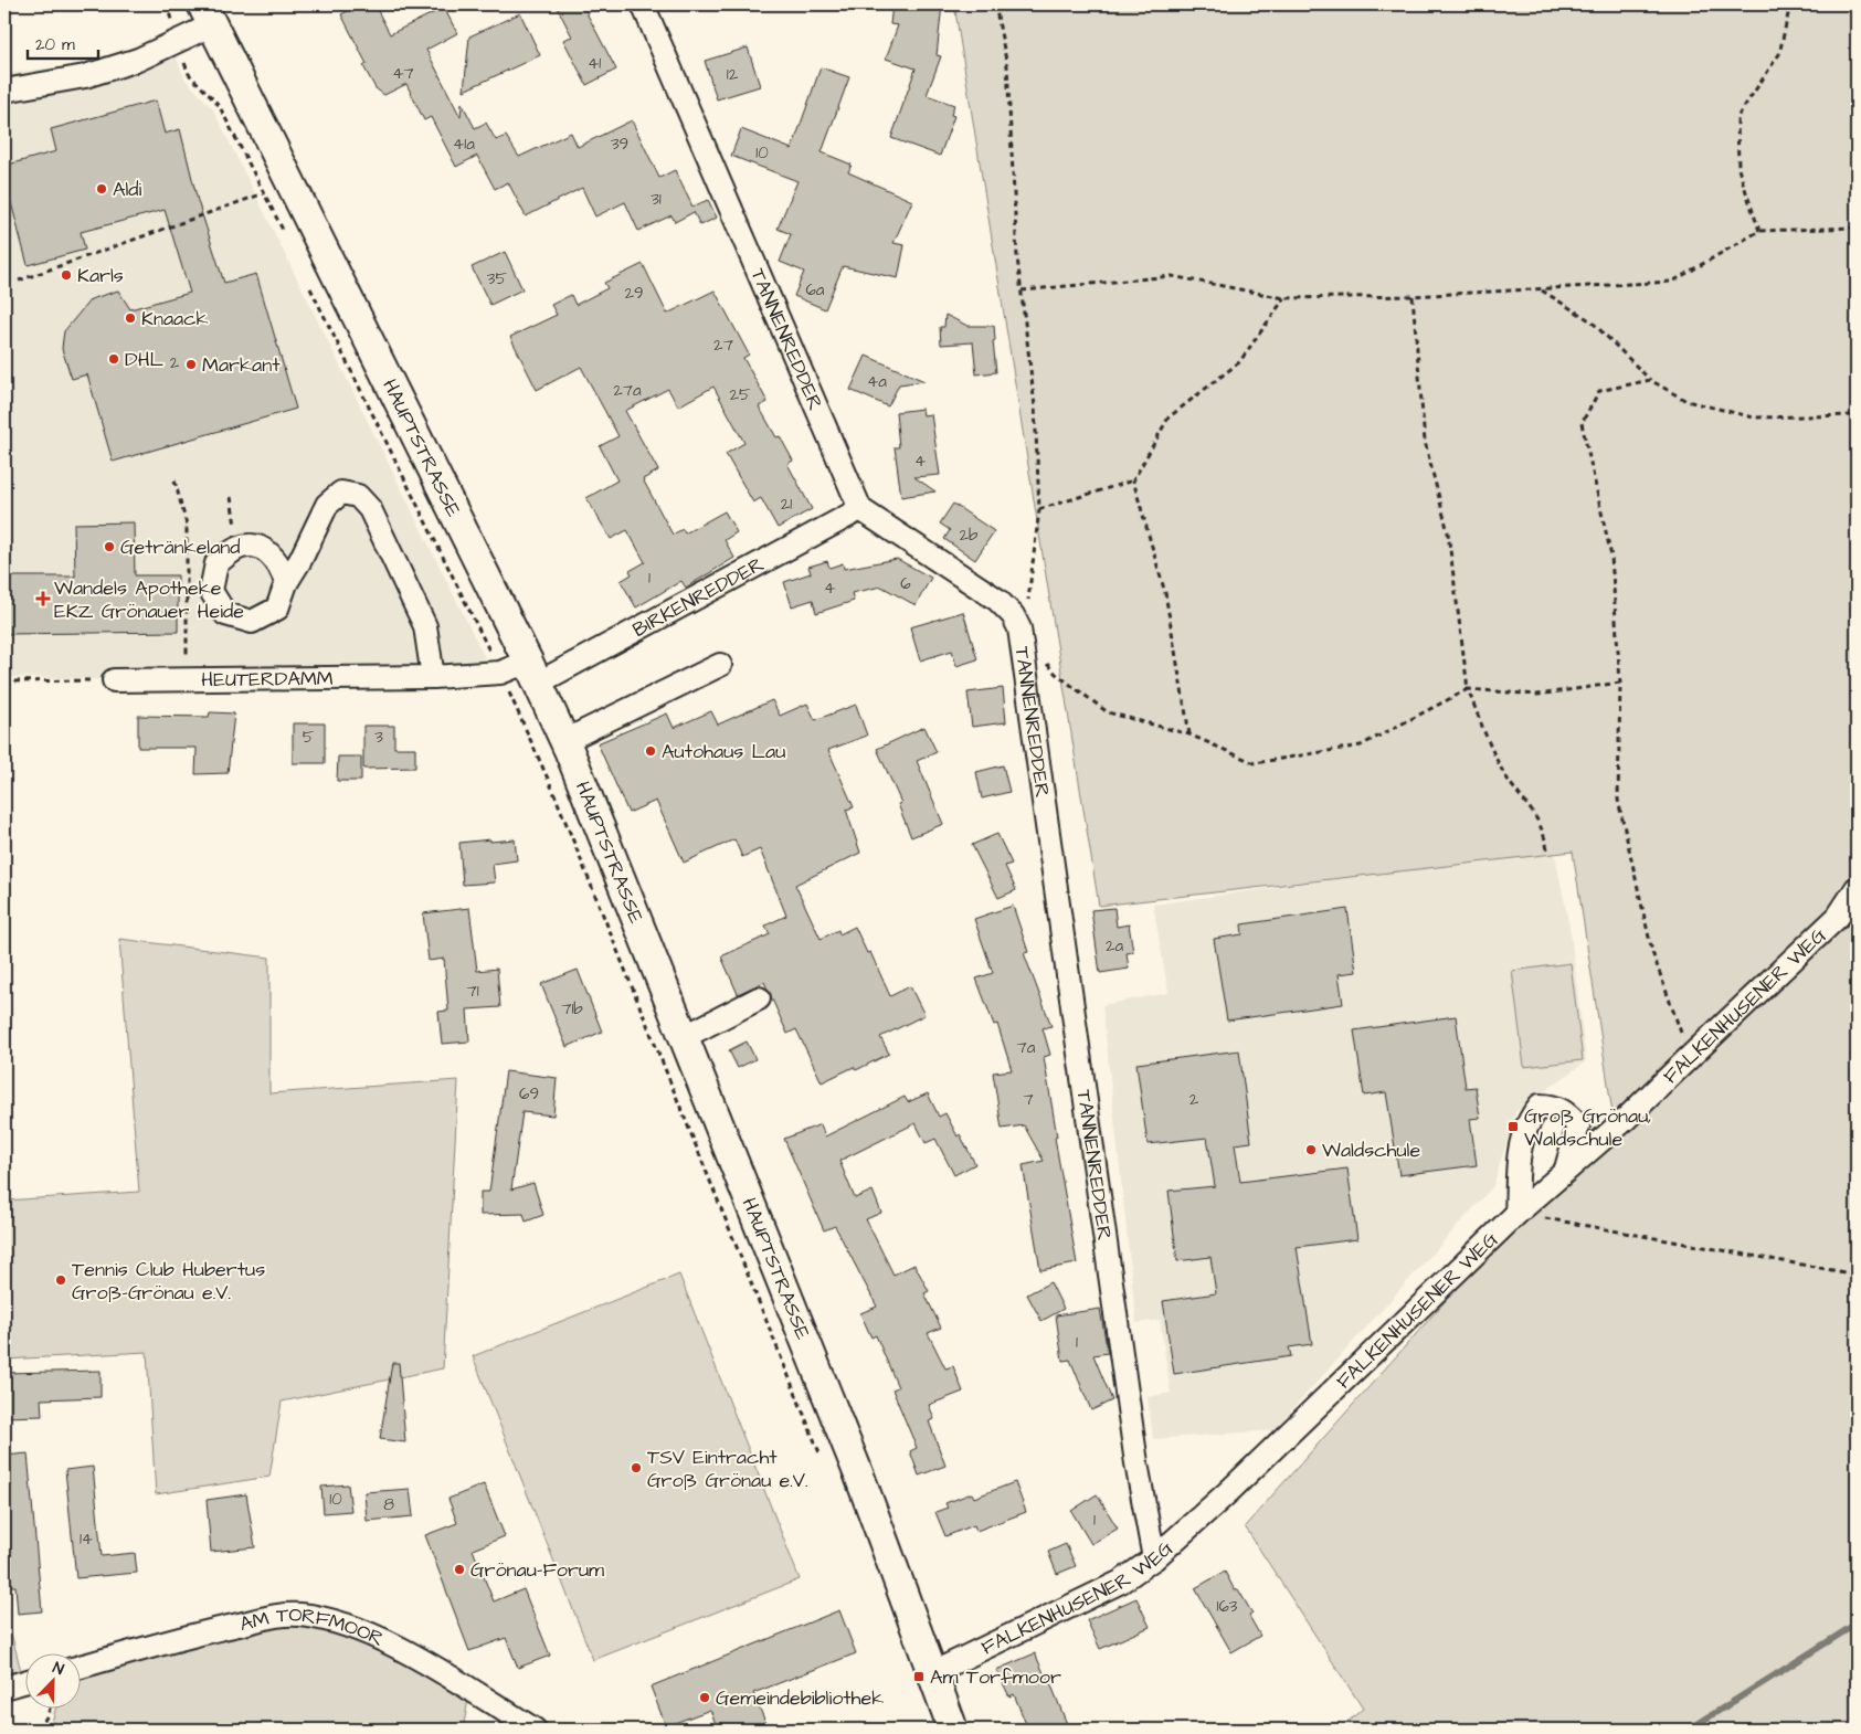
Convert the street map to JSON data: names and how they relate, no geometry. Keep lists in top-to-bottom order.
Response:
{
  "streets": {
    "main road": ["HAUPTSTRASSE"],
    "street": [
      "TANNENREDDER",
      "BIRKENREDDER",
      "HEUTERDAMM",
      "FALKENHUSENER WEG",
      "AM TORFMOOR"
    ]
  },
  "crossings": [
    ["TANNENREDDER", "BIRKENREDDER"],
    ["TANNENREDDER", "FALKENHUSENER WEG"],
    ["HAUPTSTRASSE", "BIRKENREDDER"],
    ["HAUPTSTRASSE", "HEUTERDAMM"],
    ["HAUPTSTRASSE", "FALKENHUSENER WEG"],
    ["BIRKENREDDER", "HEUTERDAMM"]
  ],
  "places": {
    "other": [
      "Aldi",
      "Karls",
      "Knaack",
      "DHL",
      "Markant",
      "Getränkeland",
      "Autohaus Lau",
      "Waldschule",
      "Tennis Club Hubertus Groß-Grönau e.V.",
      "TSV Eintracht Groß Grönau e.V.",
      "Grönau-Forum",
      "Gemeindebibliothek"
    ],
    "health": ["Wandels Apotheke EKZ Grönauer Heide"],
    "transit": ["Groß Grönau, Waldschule", "Am Torfmoor"]
  },
  "house_numbers": [
    "41",
    "47",
    "12",
    "41a",
    "39",
    "10",
    "31",
    "35",
    "6a",
    "29",
    "27",
    "2",
    "4a",
    "27a",
    "25",
    "4",
    "21",
    "2b",
    "1",
    "6",
    "4",
    "5",
    "3",
    "2a",
    "71",
    "71b",
    "7a",
    "69",
    "7",
    "2",
    "1",
    "10",
    "8",
    "1",
    "14",
    "163"
  ],
  "scale_bar": "20 m",
  "north": "top right"
}
